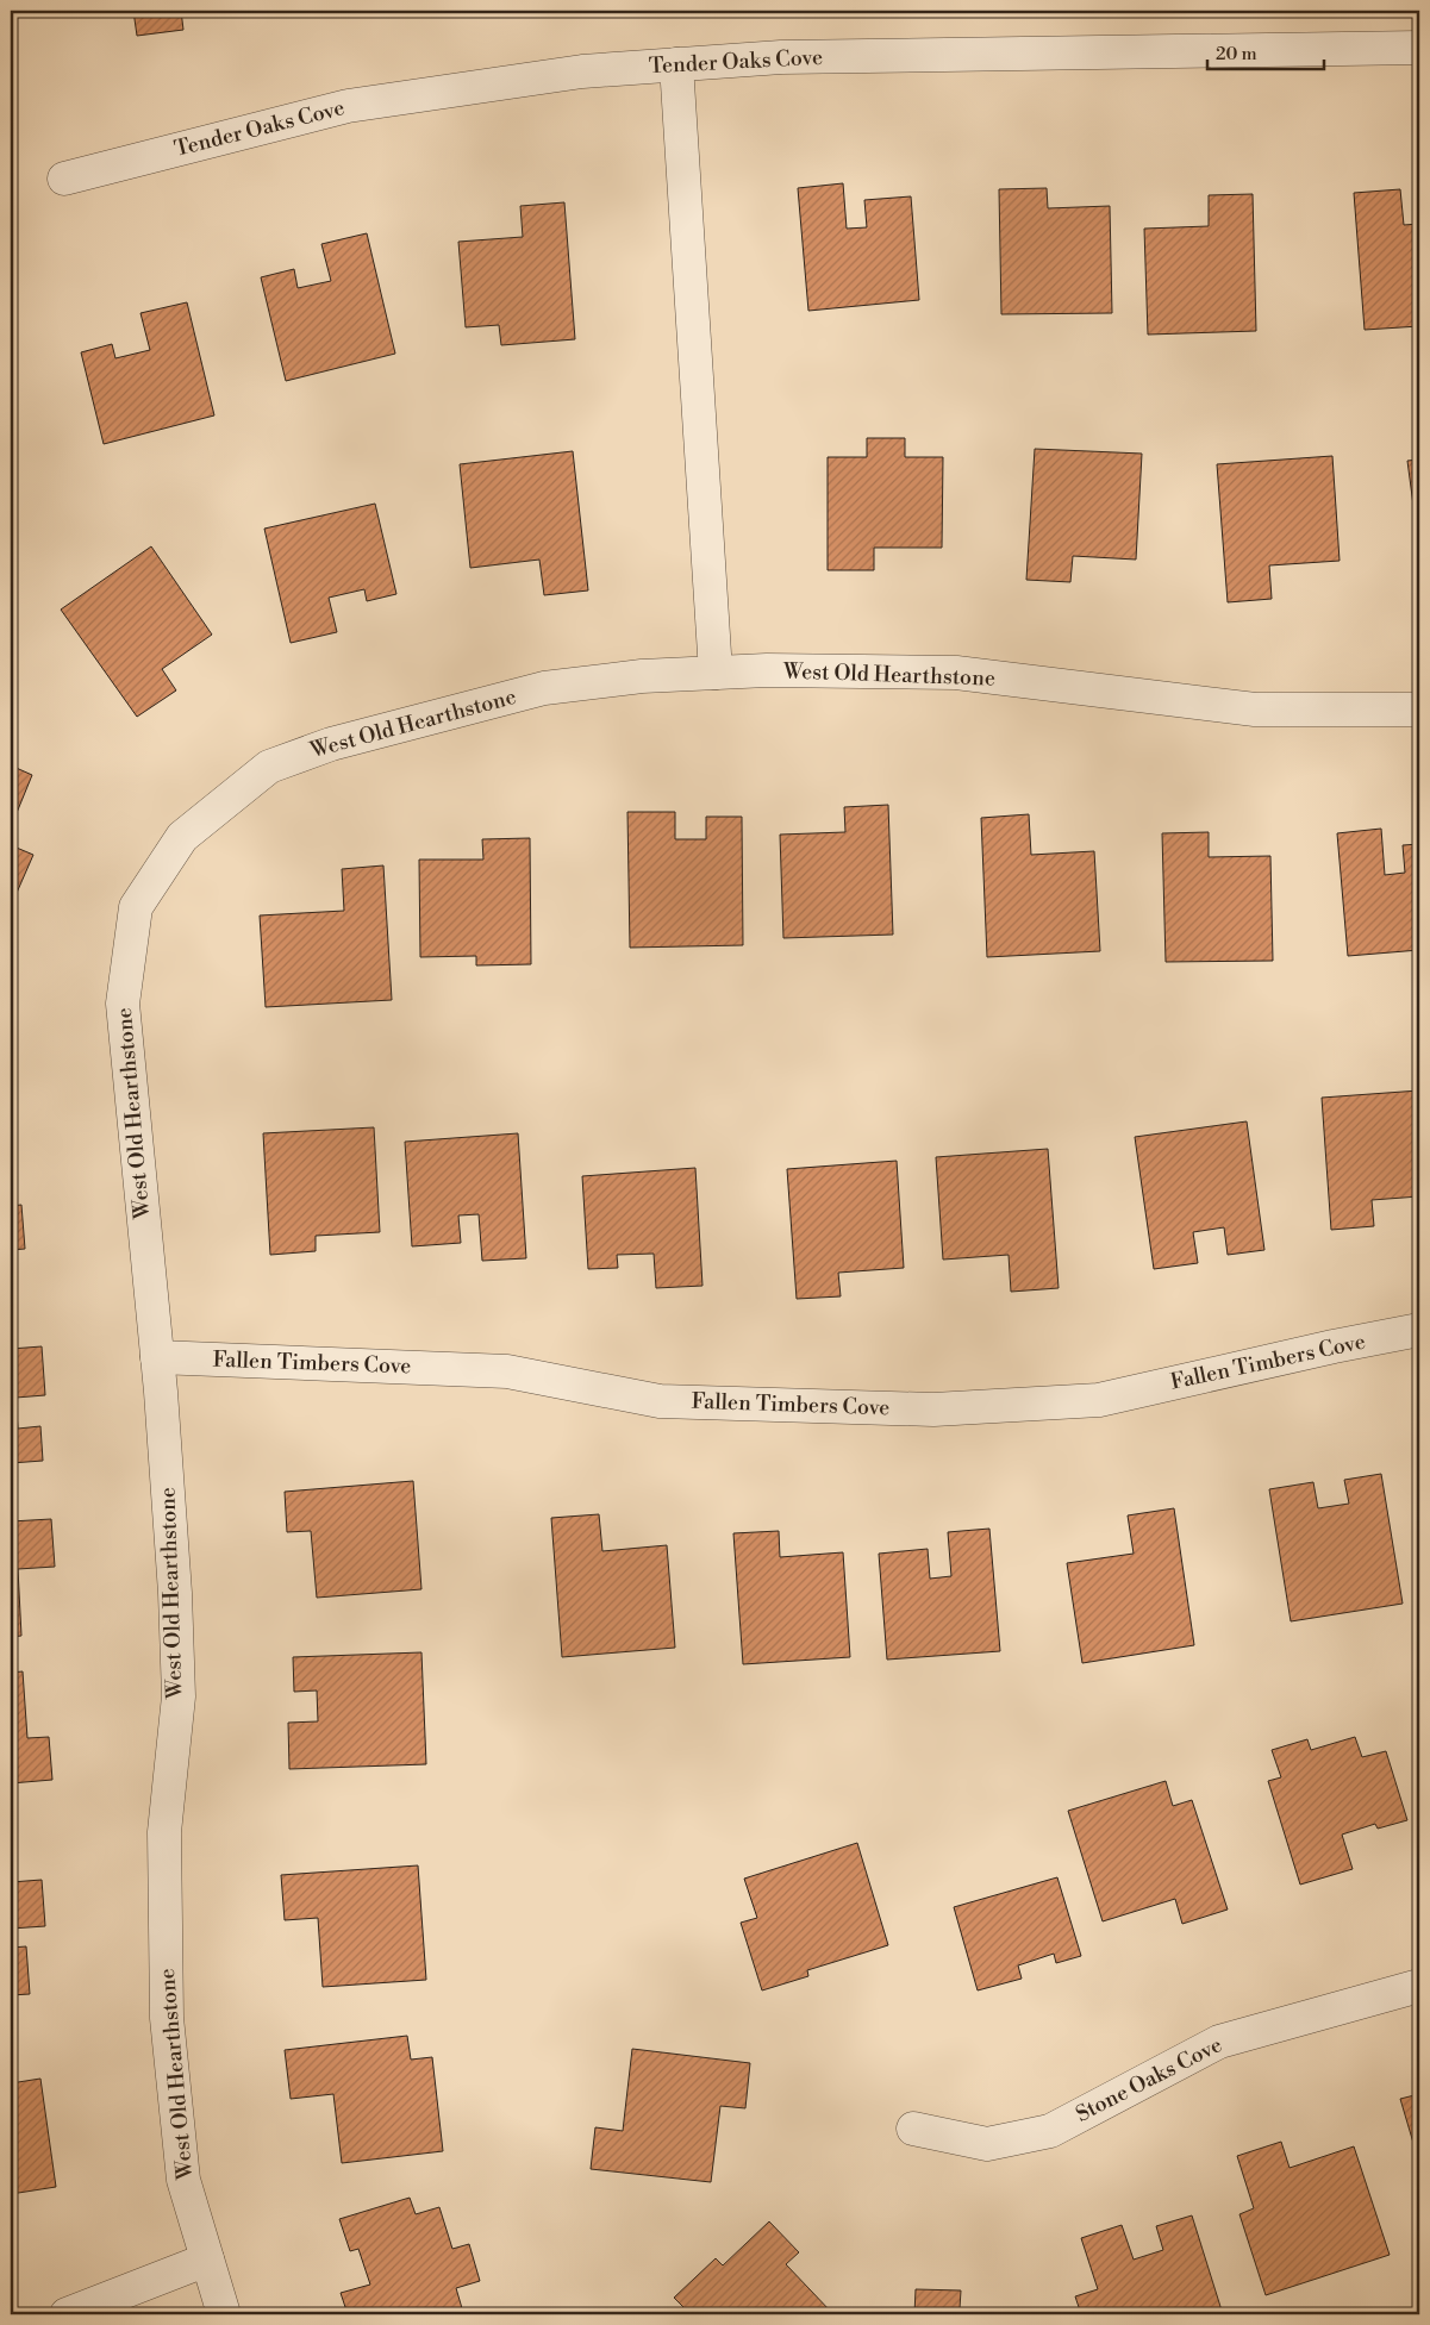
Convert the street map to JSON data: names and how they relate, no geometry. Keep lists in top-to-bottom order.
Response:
{
  "streets": {
    "street": [
      "Tender Oaks Cove",
      "West Old Hearthstone",
      "Fallen Timbers Cove",
      "Stone Oaks Cove"
    ]
  },
  "crossings": [
    ["West Old Hearthstone", "Fallen Timbers Cove"]
  ],
  "scale_bar": "20 m"
}
